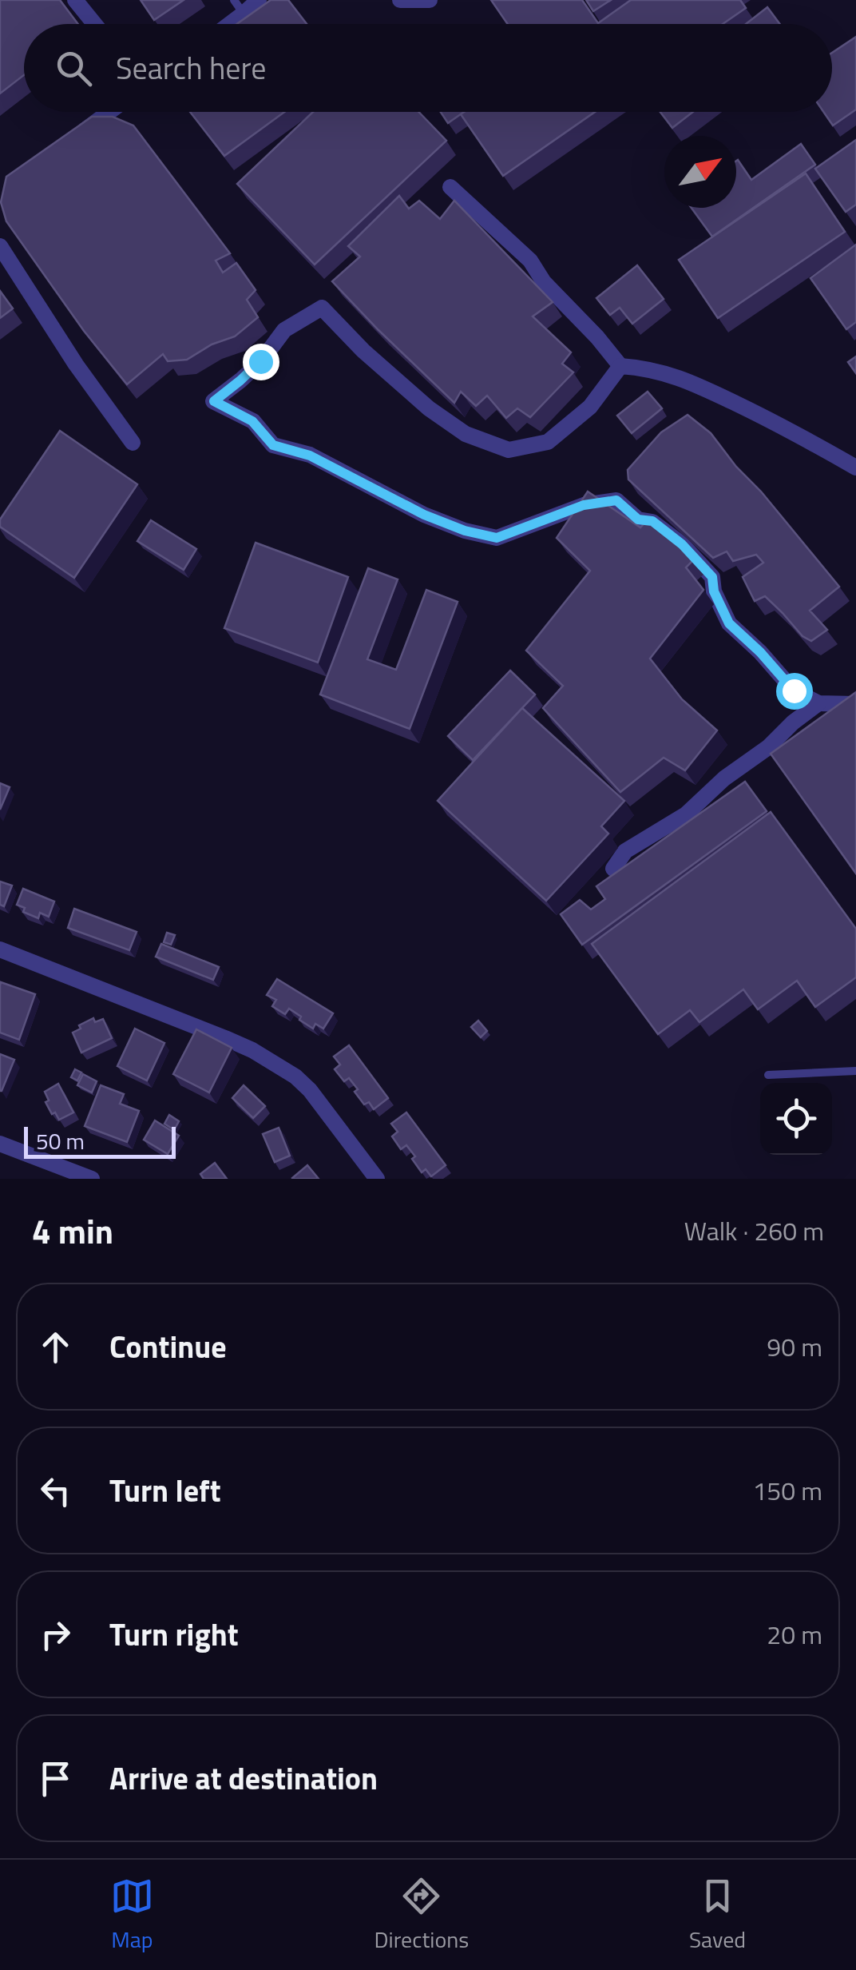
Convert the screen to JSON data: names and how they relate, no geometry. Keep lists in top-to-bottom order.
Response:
{
  "scale_bar": "50 m",
  "north": "top right",
  "page": {
    "search": "Search here",
    "scale": "50 m",
    "heading": ["4 min", "Walk · 260 m"],
    "list": [
      ["Continue", "90 m"],
      ["Turn left", "150 m"],
      ["Turn right", "20 m"],
      "Arrive at destination"
    ],
    "nav": ["Map", "Directions", "Saved"]
  }
}
